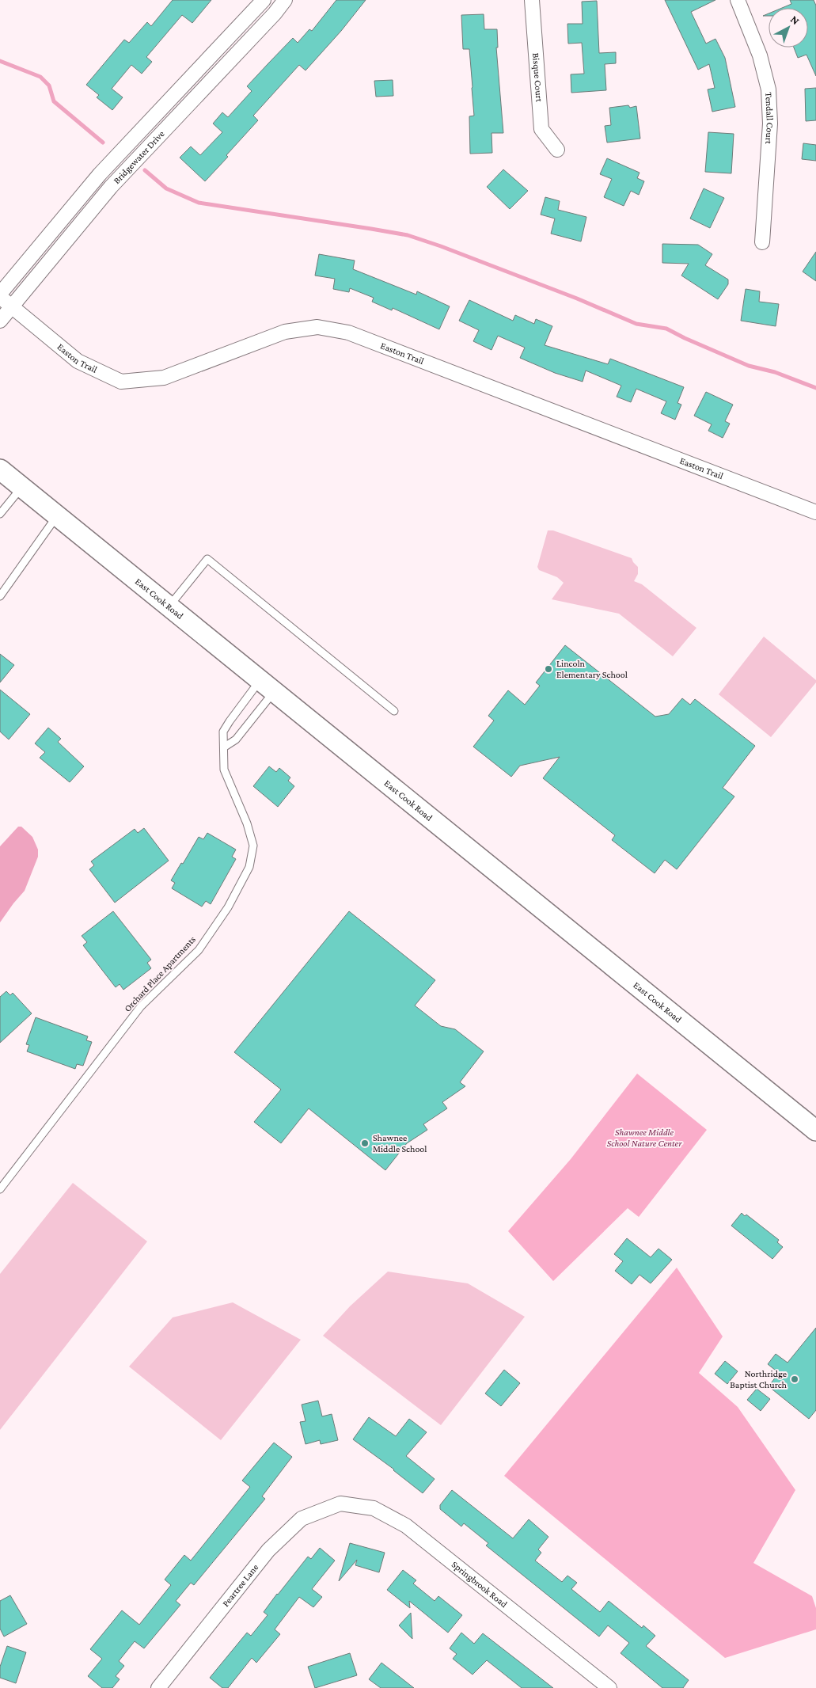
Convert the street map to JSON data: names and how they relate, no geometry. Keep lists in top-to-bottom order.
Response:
{
  "streets": {
    "main road": ["East Cook Road"],
    "street": [
      "Bisque Court",
      "Tendall Court",
      "Bridgewater Drive",
      "Easton Trail",
      "Peartree Lane",
      "Springbrook Road"
    ],
    "lane": ["Orchard Place Apartments"]
  },
  "crossings": [
    ["Bridgewater Drive", "Easton Trail"],
    ["East Cook Road", "Orchard Place Apartments"],
    ["Peartree Lane", "Springbrook Road"]
  ],
  "parks": ["Shawnee Middle School Nature Center"],
  "places": ["Lincoln Elementary School", "Shawnee Middle School", "Northridge Baptist Church"],
  "north": "top right"
}
